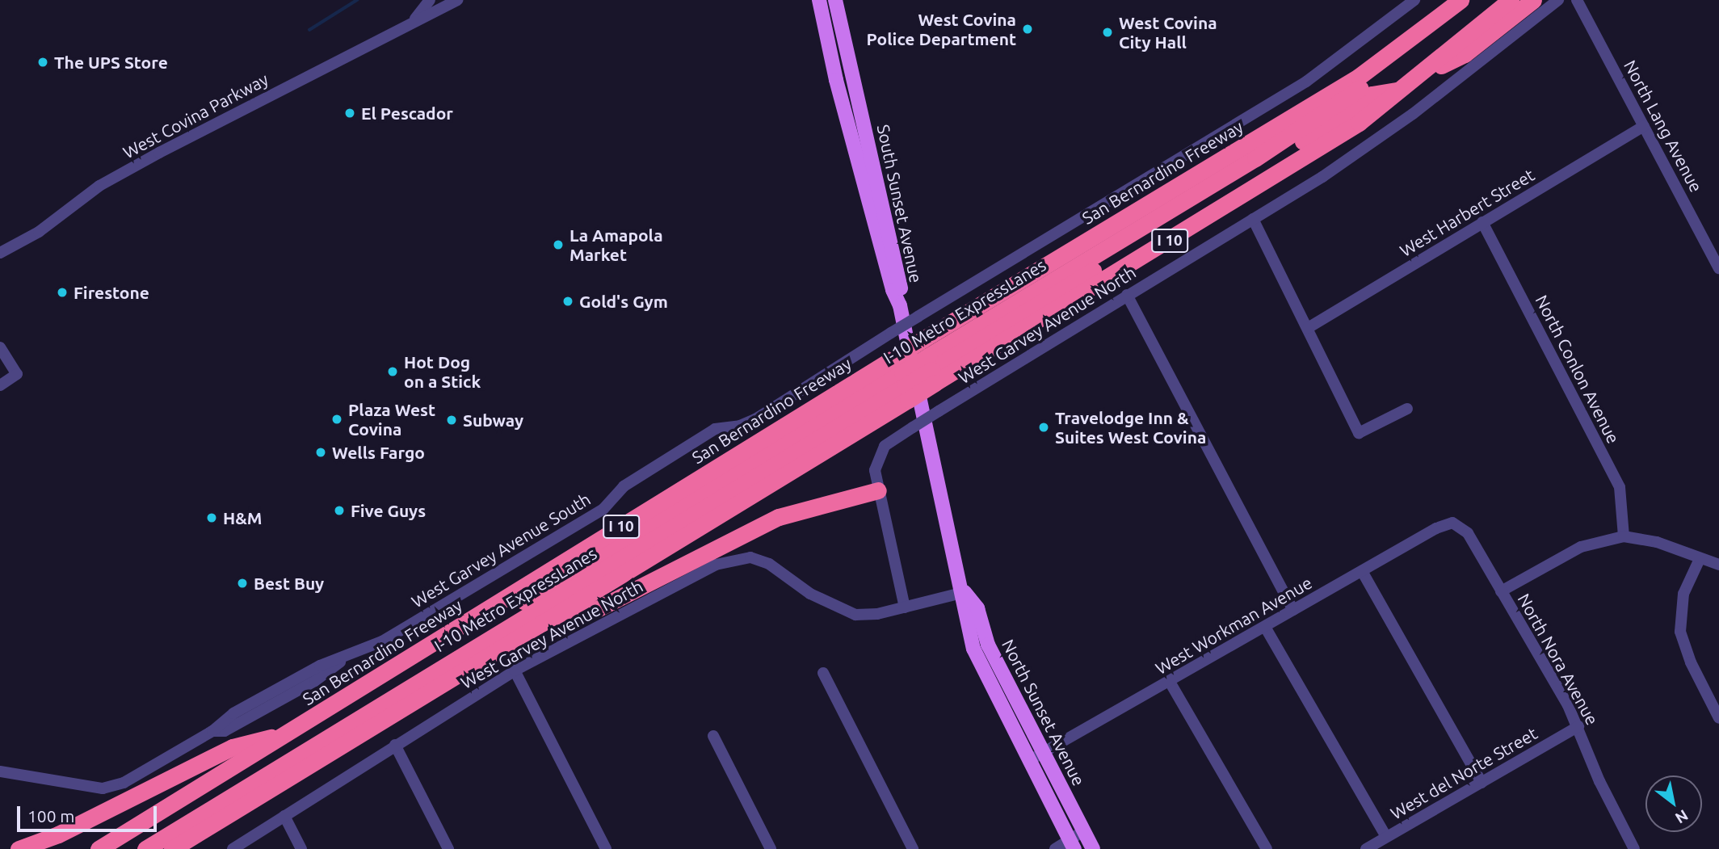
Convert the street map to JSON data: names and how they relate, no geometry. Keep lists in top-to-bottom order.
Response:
{
  "streets": {
    "highway": ["San Bernardino Freeway", "I 10", "I-10 Metro ExpressLanes"],
    "main road": ["South Sunset Avenue", "North Sunset Avenue"],
    "street": [
      "West Covina Parkway",
      "North Lang Avenue",
      "West Harbert Street",
      "West Garvey Avenue North",
      "North Conlon Avenue",
      "West Garvey Avenue South",
      "West Workman Avenue",
      "North Nora Avenue",
      "West del Norte Street"
    ]
  },
  "crossings": [
    ["North Lang Avenue", "West Harbert Street"],
    ["San Bernardino Freeway", "I-10 Metro ExpressLanes"],
    ["San Bernardino Freeway", "North Sunset Avenue"],
    ["South Sunset Avenue", "North Sunset Avenue"],
    ["West Harbert Street", "North Conlon Avenue"],
    ["I-10 Metro ExpressLanes", "North Sunset Avenue"],
    ["West Garvey Avenue North", "North Sunset Avenue"],
    ["West Workman Avenue", "North Nora Avenue"],
    ["West Workman Avenue", "North Sunset Avenue"],
    ["North Nora Avenue", "West del Norte Street"]
  ],
  "places": [
    "West Covina Police Department",
    "West Covina City Hall",
    "The UPS Store",
    "El Pescador",
    "La Amapola Market",
    "Firestone",
    "Gold's Gym",
    "Hot Dog on a Stick",
    "Plaza West Covina",
    "Subway",
    "Travelodge Inn & Suites West Covina",
    "Wells Fargo",
    "Five Guys",
    "H&M",
    "Best Buy"
  ],
  "scale_bar": "100 m",
  "north": "bottom right"
}
